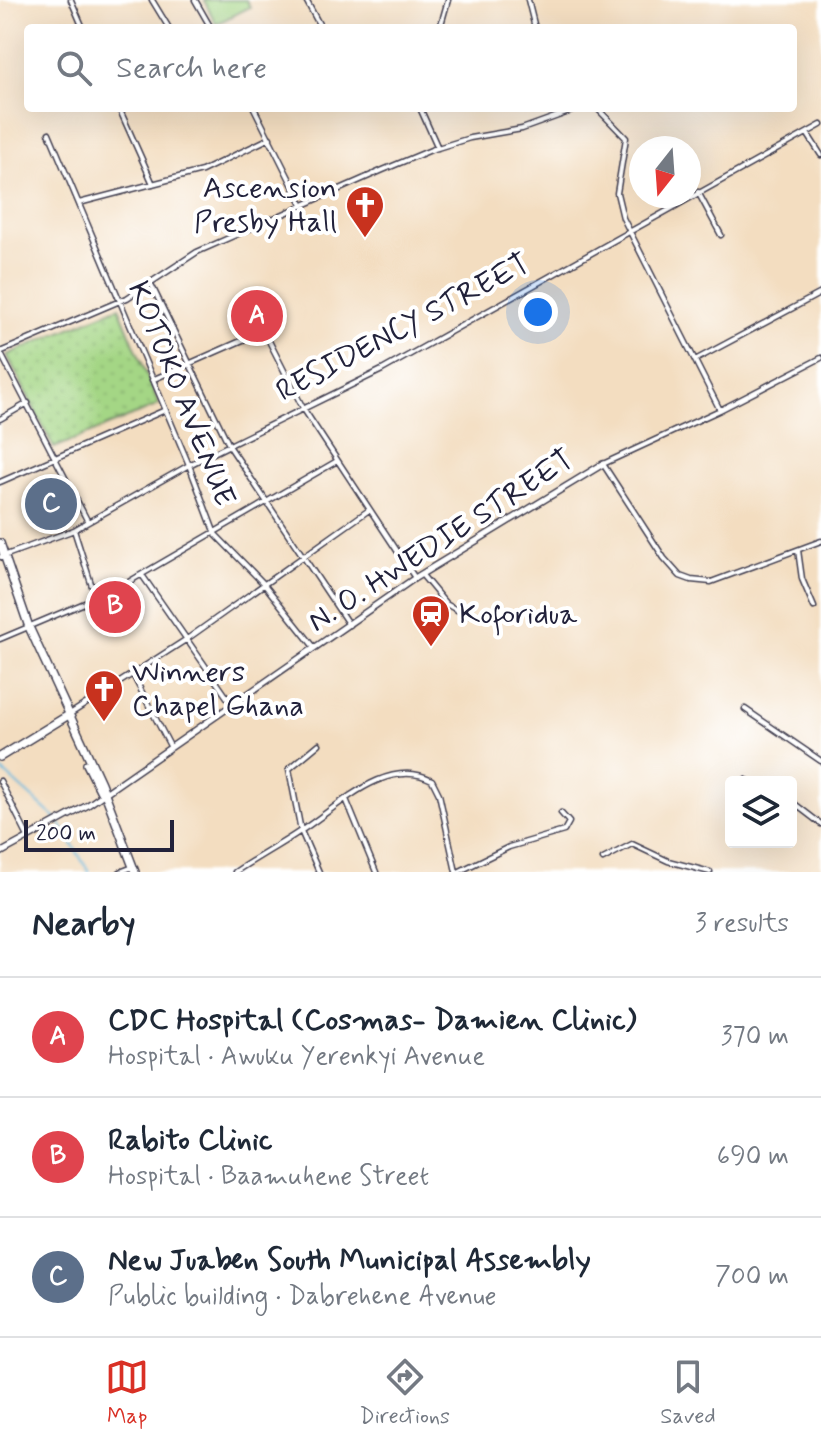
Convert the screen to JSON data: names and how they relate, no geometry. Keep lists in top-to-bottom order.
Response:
{
  "streets": {
    "street": ["RESIDENCY STREET", "KOTOKO AVENUE", "N. O. HWEDIE STREET"]
  },
  "crossings": [
    ["RESIDENCY STREET", "KOTOKO AVENUE"],
    ["KOTOKO AVENUE", "N. O. HWEDIE STREET"]
  ],
  "places": {
    "church": ["Ascension Presby Hall", "Winners Chapel Ghana"],
    "station": ["Koforidua"]
  },
  "scale_bar": "200 m",
  "north": "bottom",
  "page": {
    "search": "Search here",
    "pins": ["A", "C", "B"],
    "scale": "200 m",
    "heading": ["Nearby", "3 results"],
    "list": [
      {
        "mark": "A",
        "name": "CDC Hospital (Cosmas- Damien Clinic)",
        "note": "Hospital · Awuku Yerenkyi Avenue",
        "value": "370 m"
      },
      {
        "mark": "B",
        "name": "Rabito Clinic",
        "note": "Hospital · Baamuhene Street",
        "value": "690 m"
      },
      {
        "mark": "C",
        "name": "New Juaben South Municipal Assembly",
        "note": "Public building · Dabrehene Avenue",
        "value": "700 m"
      }
    ],
    "nav": ["Map", "Directions", "Saved"]
  }
}
